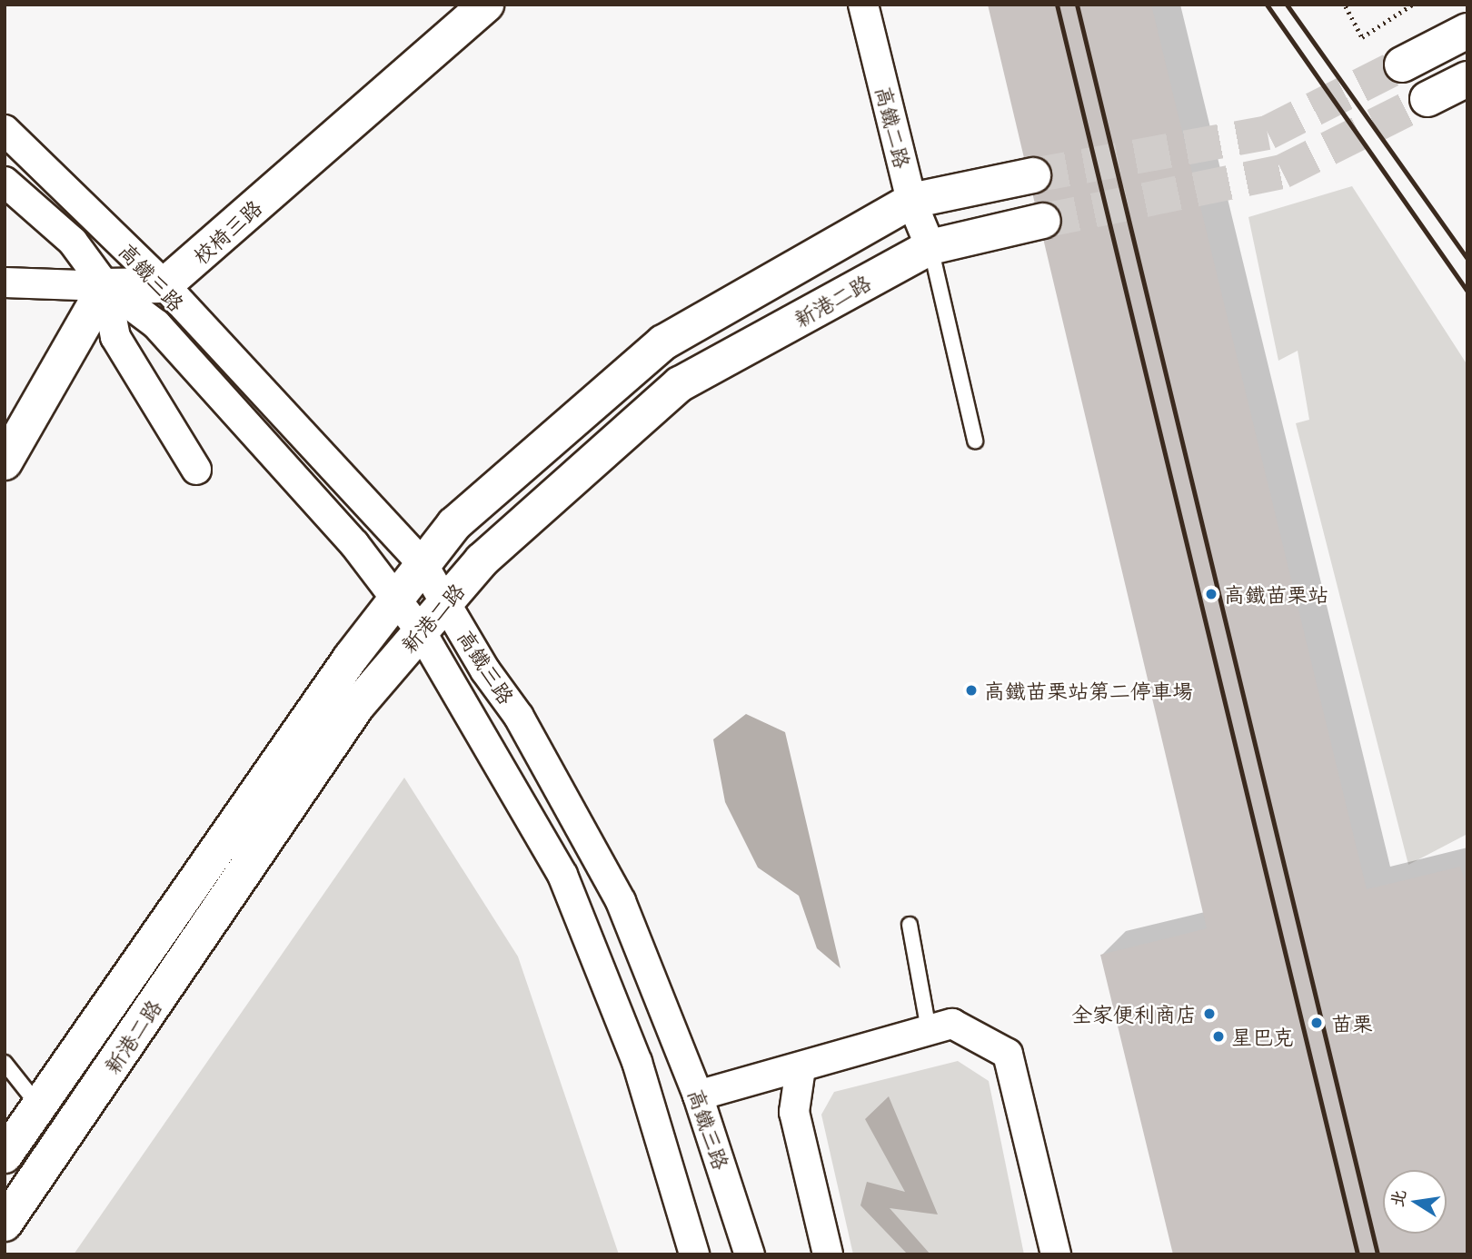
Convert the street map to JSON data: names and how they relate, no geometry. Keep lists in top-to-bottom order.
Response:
{
  "streets": {
    "street": [
      "高鐵二路",
      "校椅三路",
      "高鐵三路",
      "新港二路"
    ]
  },
  "crossings": [
    ["高鐵二路", "新港二路"],
    ["校椅三路", "高鐵三路"],
    ["高鐵三路", "新港二路"]
  ],
  "places": [
    "高鐵苗栗站",
    "高鐵苗栗站第二停車場",
    "全家便利商店",
    "苗栗",
    "星巴克"
  ],
  "north": "left"
}
